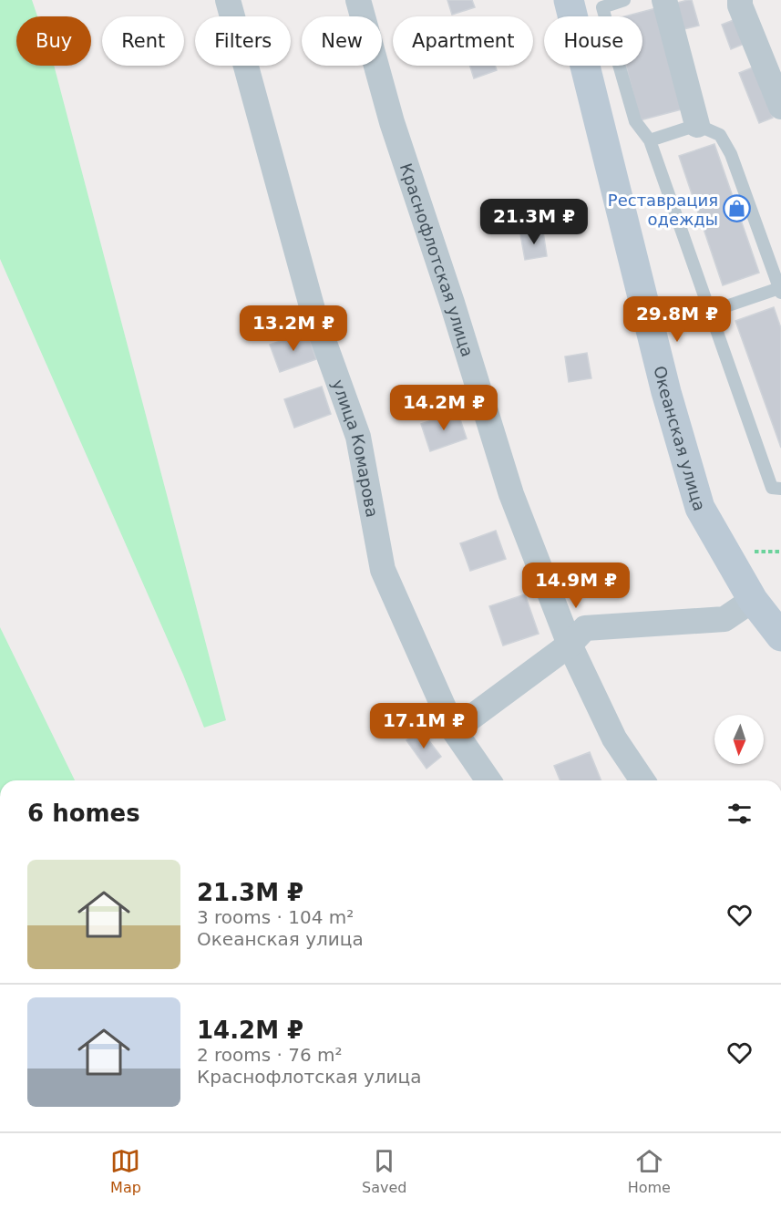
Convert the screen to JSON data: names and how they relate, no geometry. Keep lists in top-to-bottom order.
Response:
{
  "streets": {
    "main road": ["Океанская улица"],
    "street": ["Краснофлотская улица", "улица Комарова"]
  },
  "places": {
    "shop": ["Реставрация одежды"]
  },
  "north": "bottom",
  "page": {
    "chip": [
      "Buy",
      "Rent",
      "Filters",
      "New",
      "Apartment",
      "House"
    ],
    "price": [
      "21.3M ₽",
      "29.8M ₽",
      "13.2M ₽",
      "14.2M ₽",
      "14.9M ₽",
      "17.1M ₽"
    ],
    "heading": "6 homes",
    "list": [
      {
        "name": "21.3M ₽",
        "note": "3 rooms · 104 m² · Океанская улица"
      },
      {
        "name": "14.2M ₽",
        "note": "2 rooms · 76 m² · Краснофлотская улица"
      }
    ],
    "tabs": ["Map", "Saved", "Home"]
  }
}
